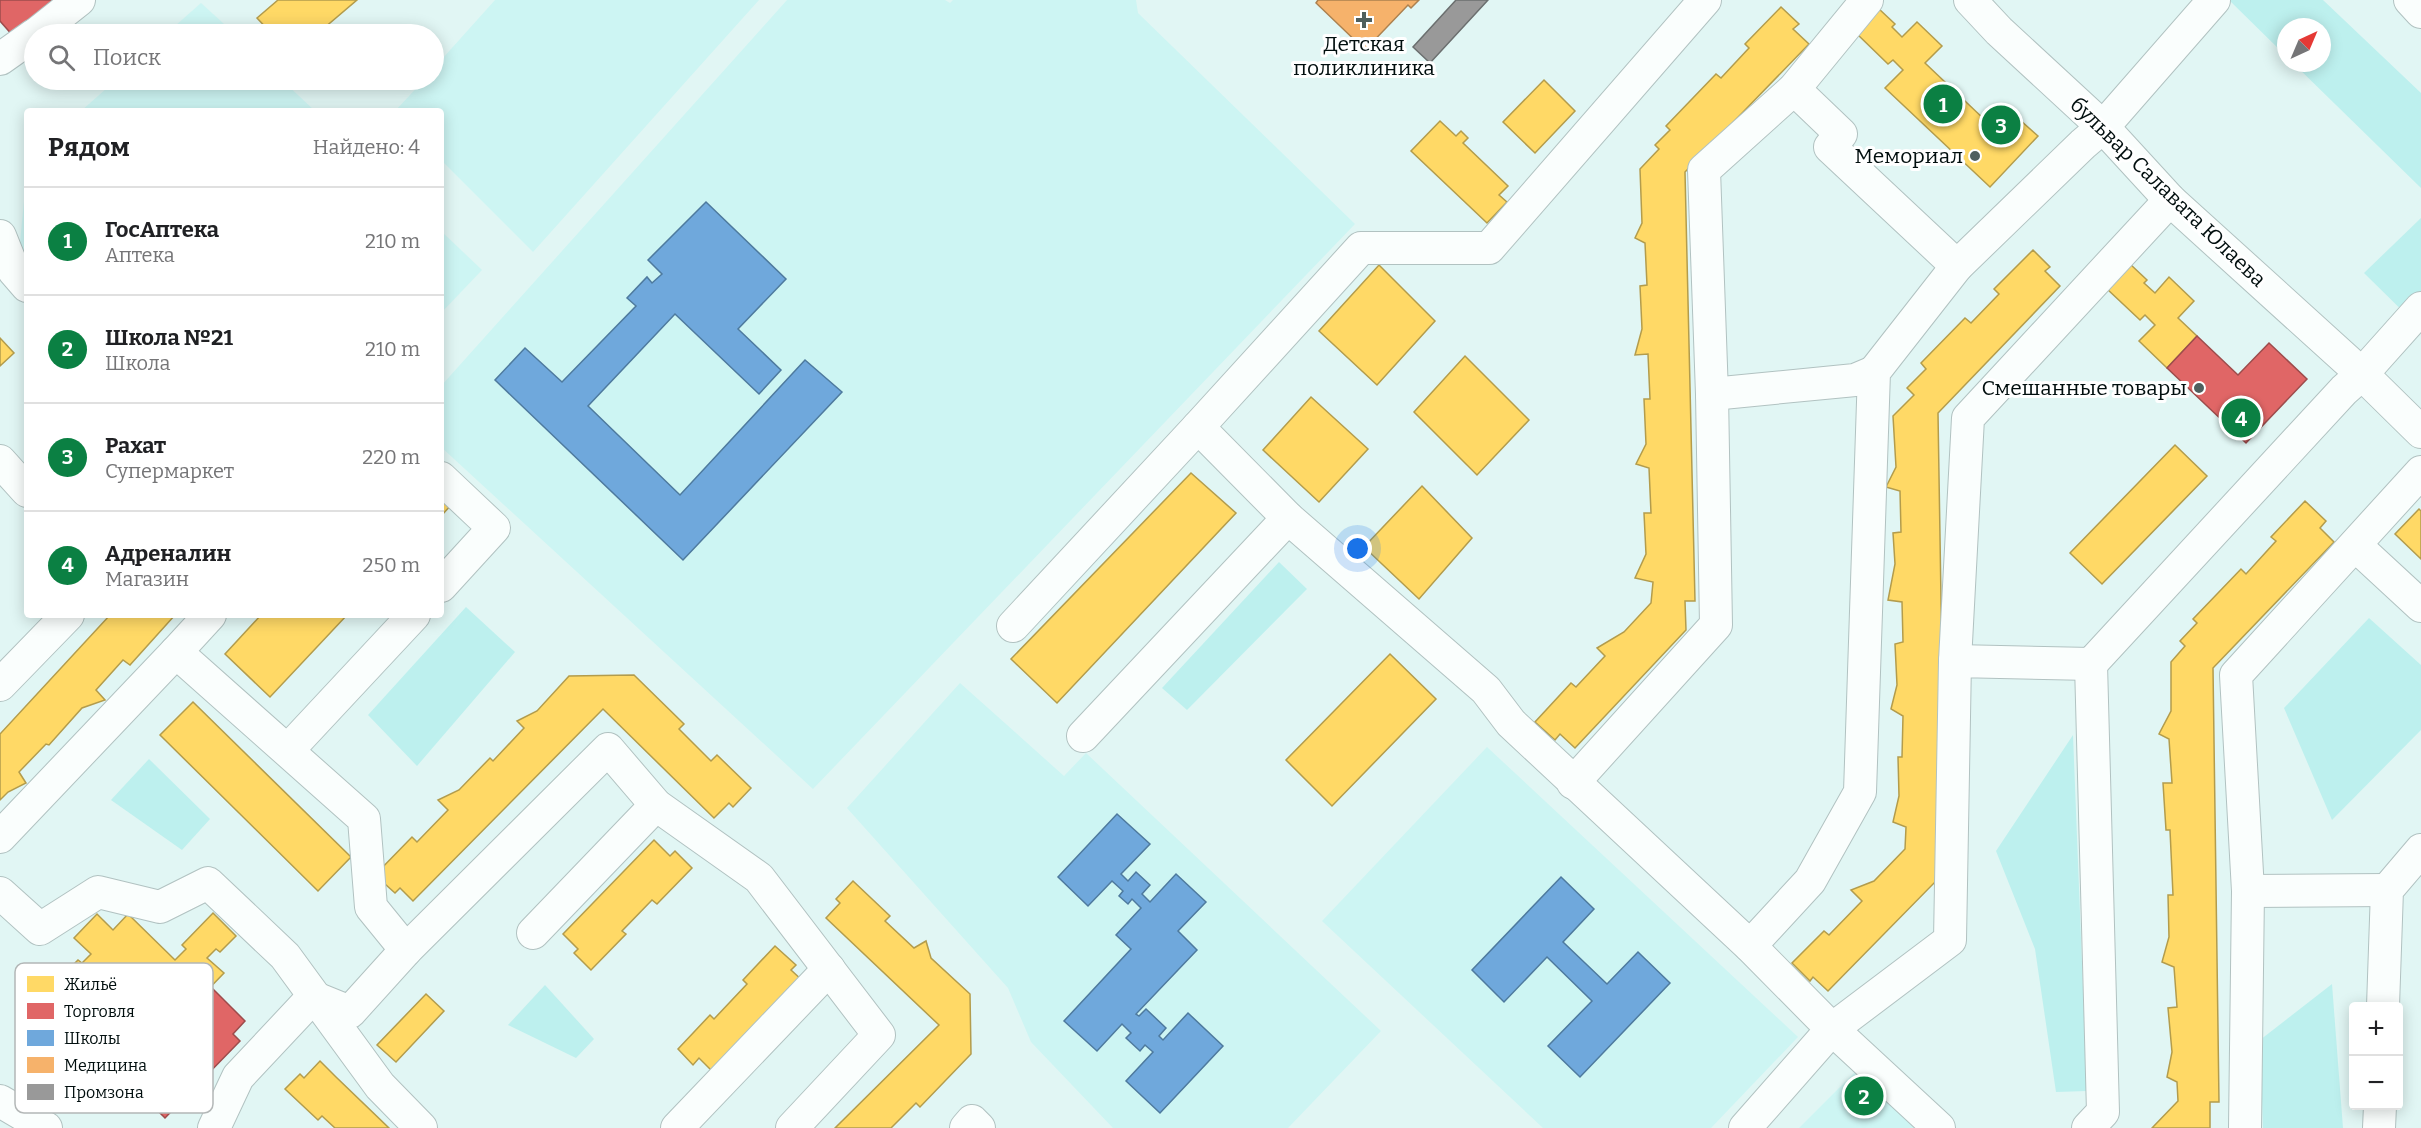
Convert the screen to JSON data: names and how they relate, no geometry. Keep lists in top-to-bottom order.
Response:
{
  "streets": {
    "street": ["бульвар Салавата Юлаева"]
  },
  "places": {
    "health": ["Детская поликлиника"],
    "other": ["Мемориал", "Смешанные товары"]
  },
  "legend": [
    "Жильё",
    "Торговля",
    "Школы",
    "Медицина",
    "Промзона"
  ],
  "north": "top right",
  "page": {
    "search": "Поиск",
    "pins": [
      "1",
      "3",
      "4",
      "2"
    ],
    "heading": ["Рядом", "Найдено: 4"],
    "list": [
      {
        "mark": "1",
        "name": "ГосАптека",
        "note": "Аптека",
        "value": "210 m"
      },
      {
        "mark": "2",
        "name": "Школа №21",
        "note": "Школа",
        "value": "210 m"
      },
      {
        "mark": "3",
        "name": "Рахат",
        "note": "Супермаркет",
        "value": "220 m"
      },
      {
        "mark": "4",
        "name": "Адреналин",
        "note": "Магазин",
        "value": "250 m"
      }
    ],
    "map_buttons": ["+", "−"]
  }
}
